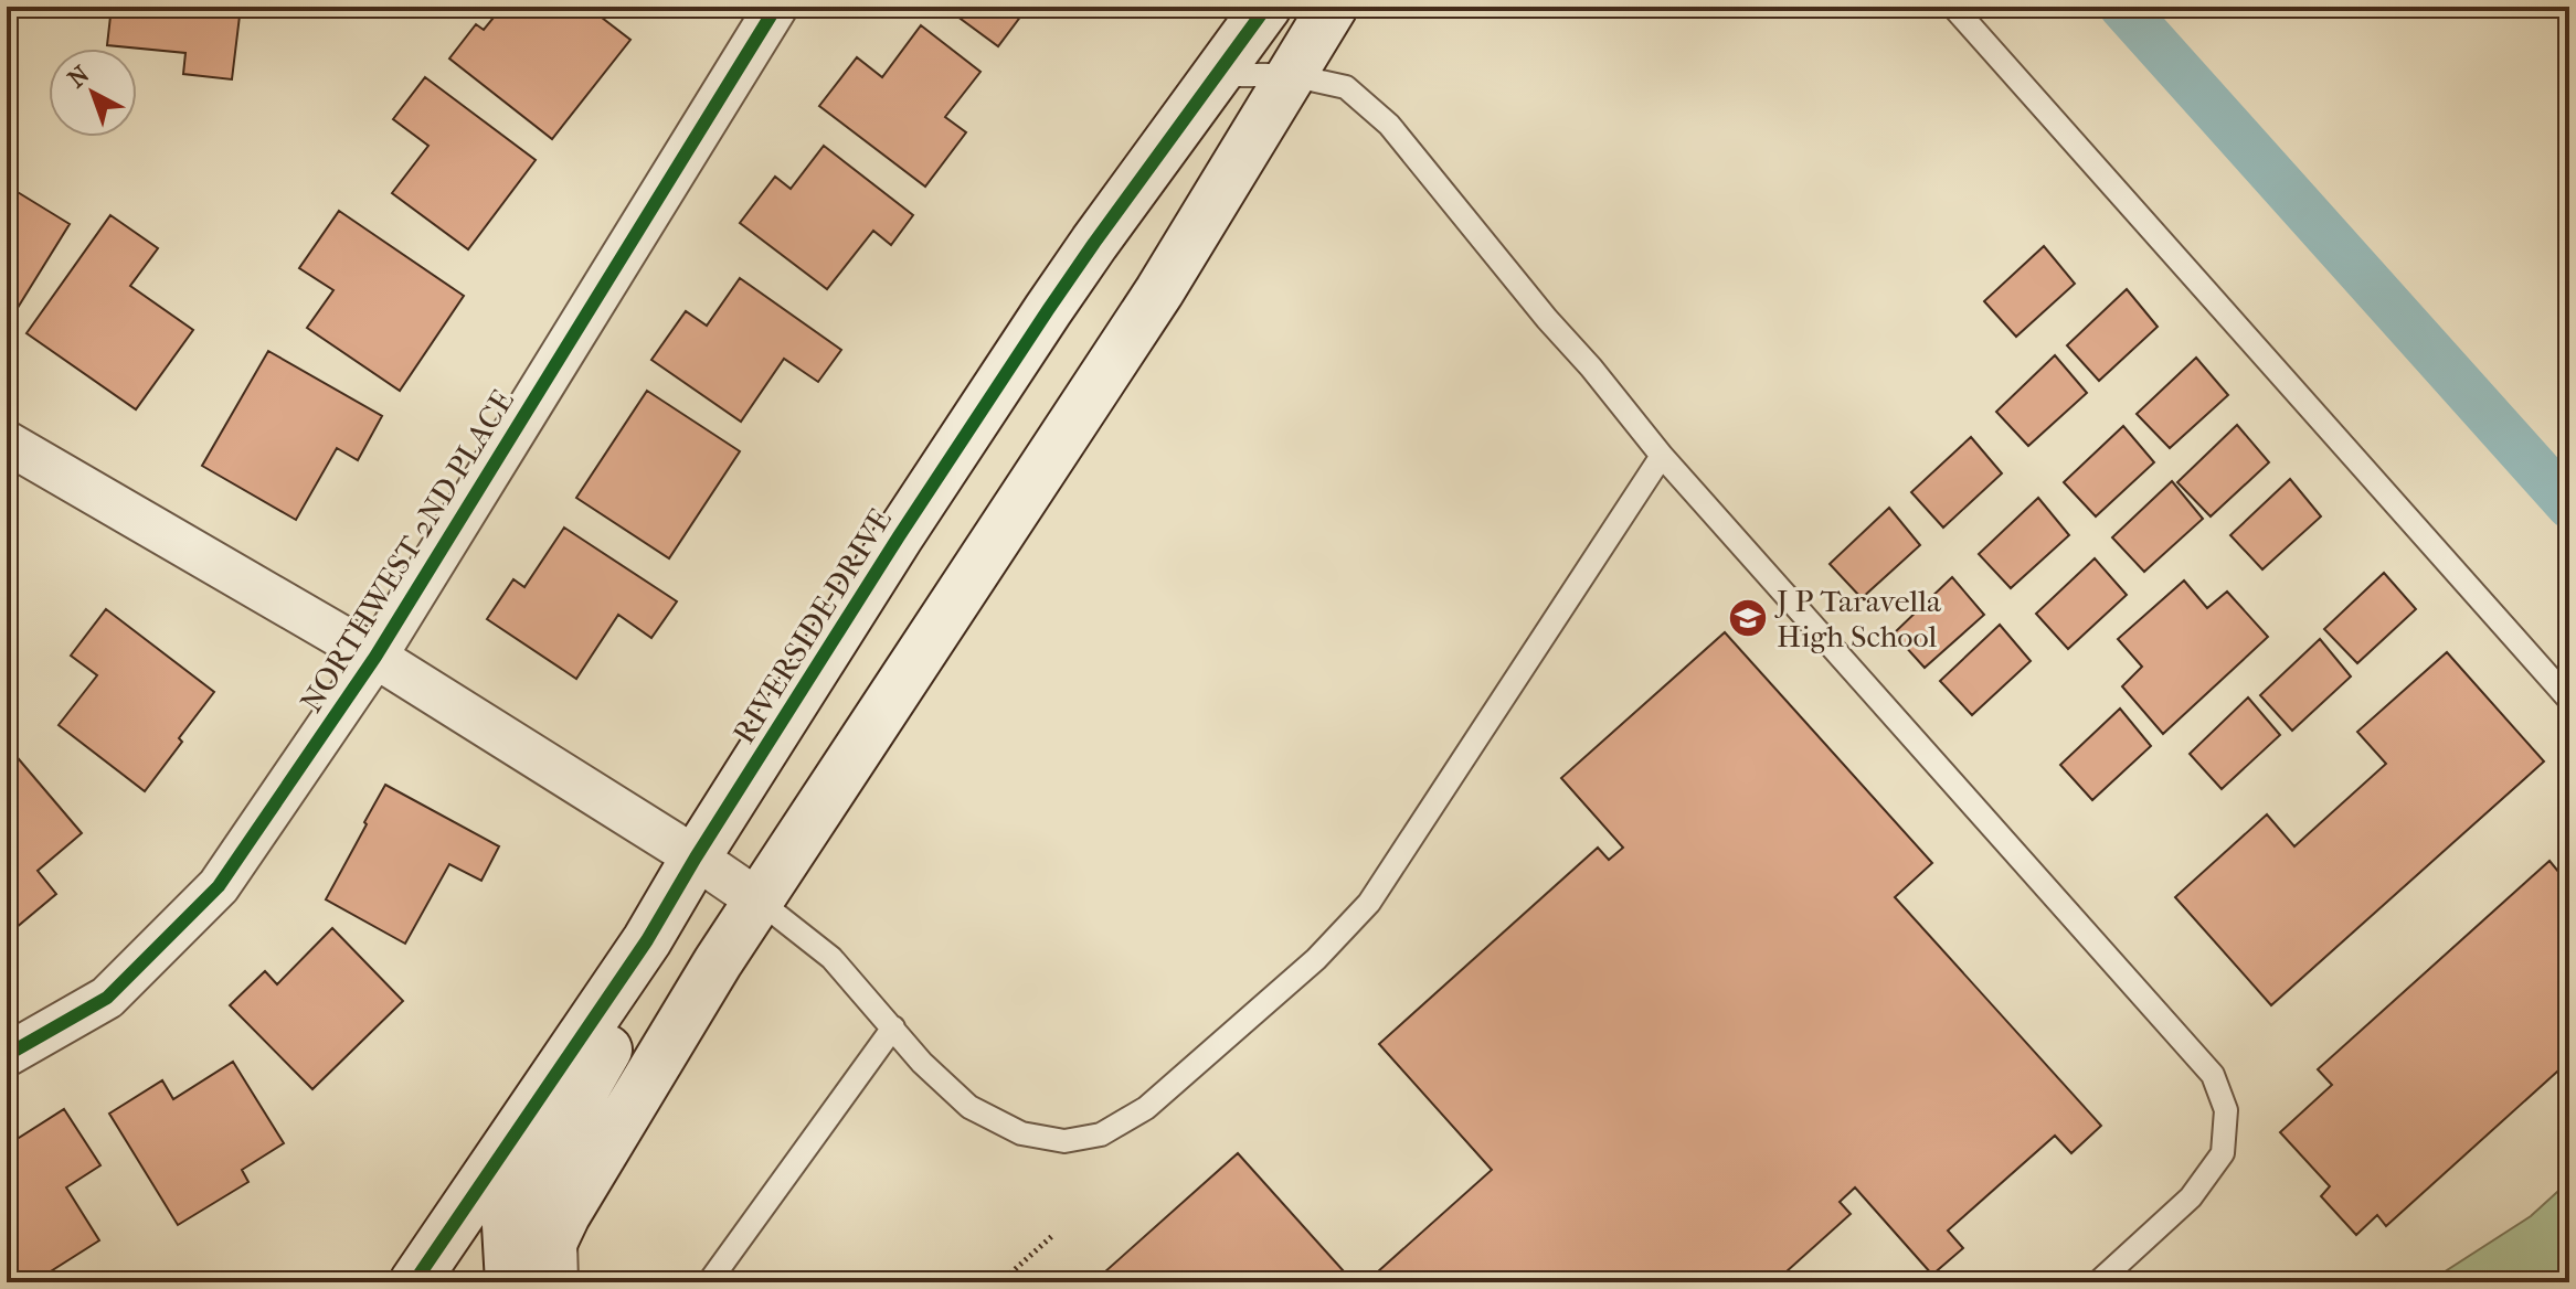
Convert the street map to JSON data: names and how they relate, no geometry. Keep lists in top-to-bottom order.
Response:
{
  "streets": {
    "street": ["NORTHWEST 2ND PLACE", "RIVERSIDE DRIVE"]
  },
  "places": {
    "school or university": ["J P Taravella High School"]
  },
  "north": "top left"
}
